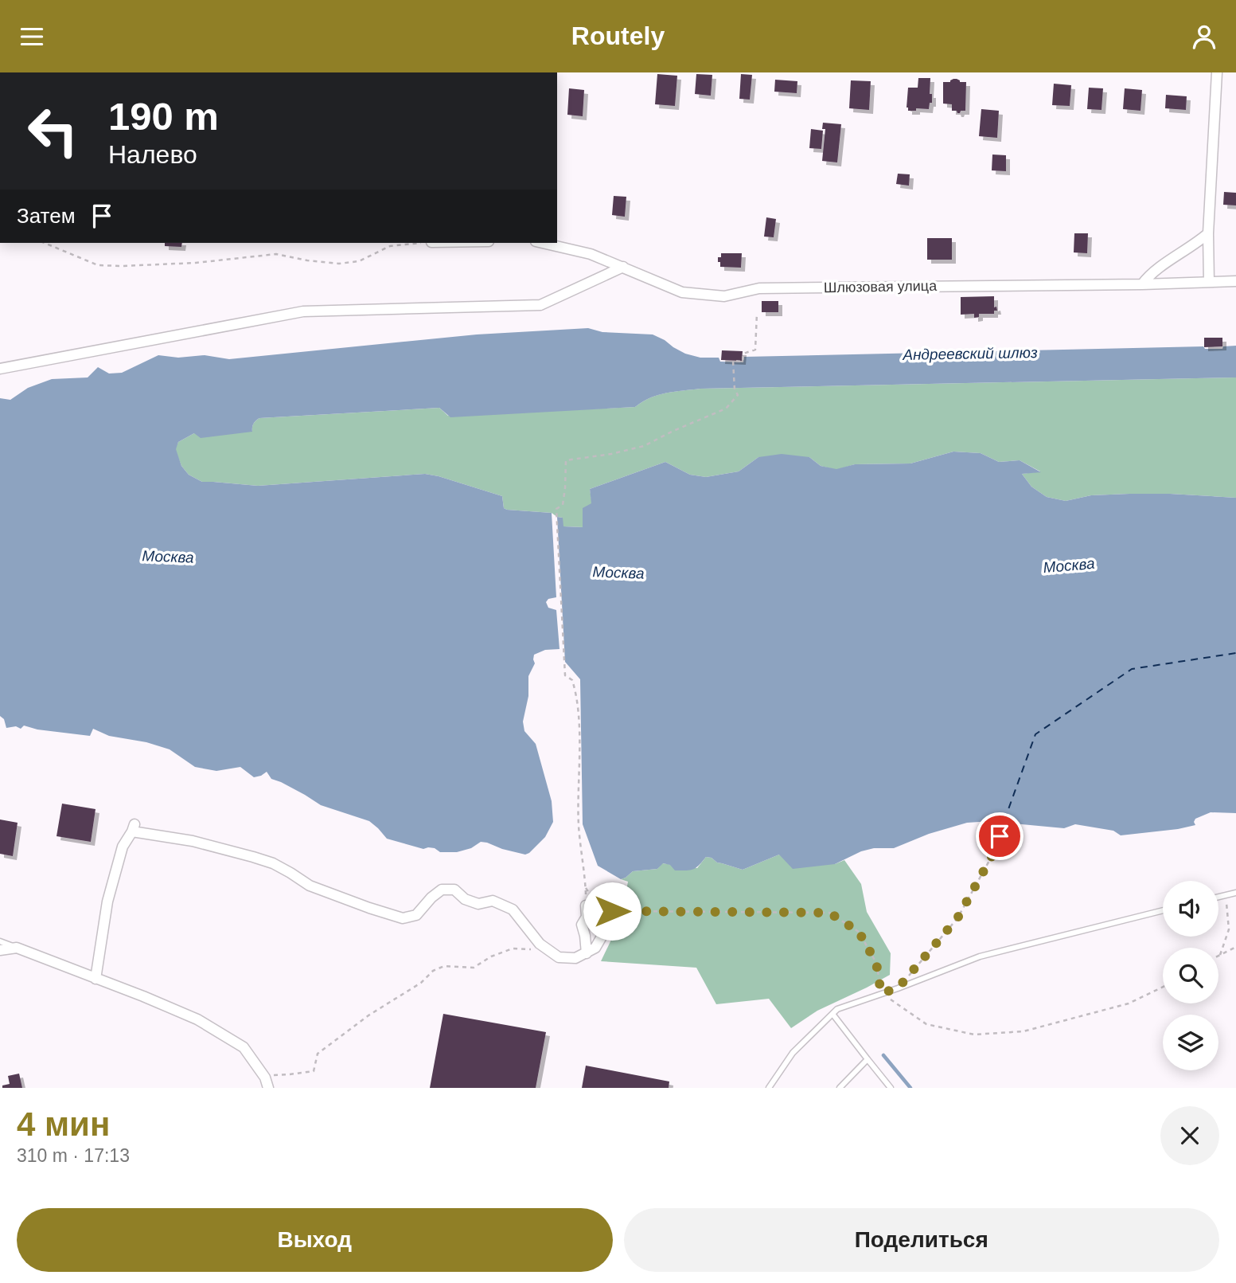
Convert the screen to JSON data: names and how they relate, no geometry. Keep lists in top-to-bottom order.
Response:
{
  "streets": {
    "street": ["Шлюзовая улица"]
  },
  "water": ["Андреевский шлюз", "Москва"],
  "page": {
    "header": "Routely",
    "turn": ["190 m", "Налево"],
    "then": "Затем",
    "heading": ["4 мин", "310 m · 17:13"],
    "buttons": ["Выход", "Поделиться"]
  }
}
